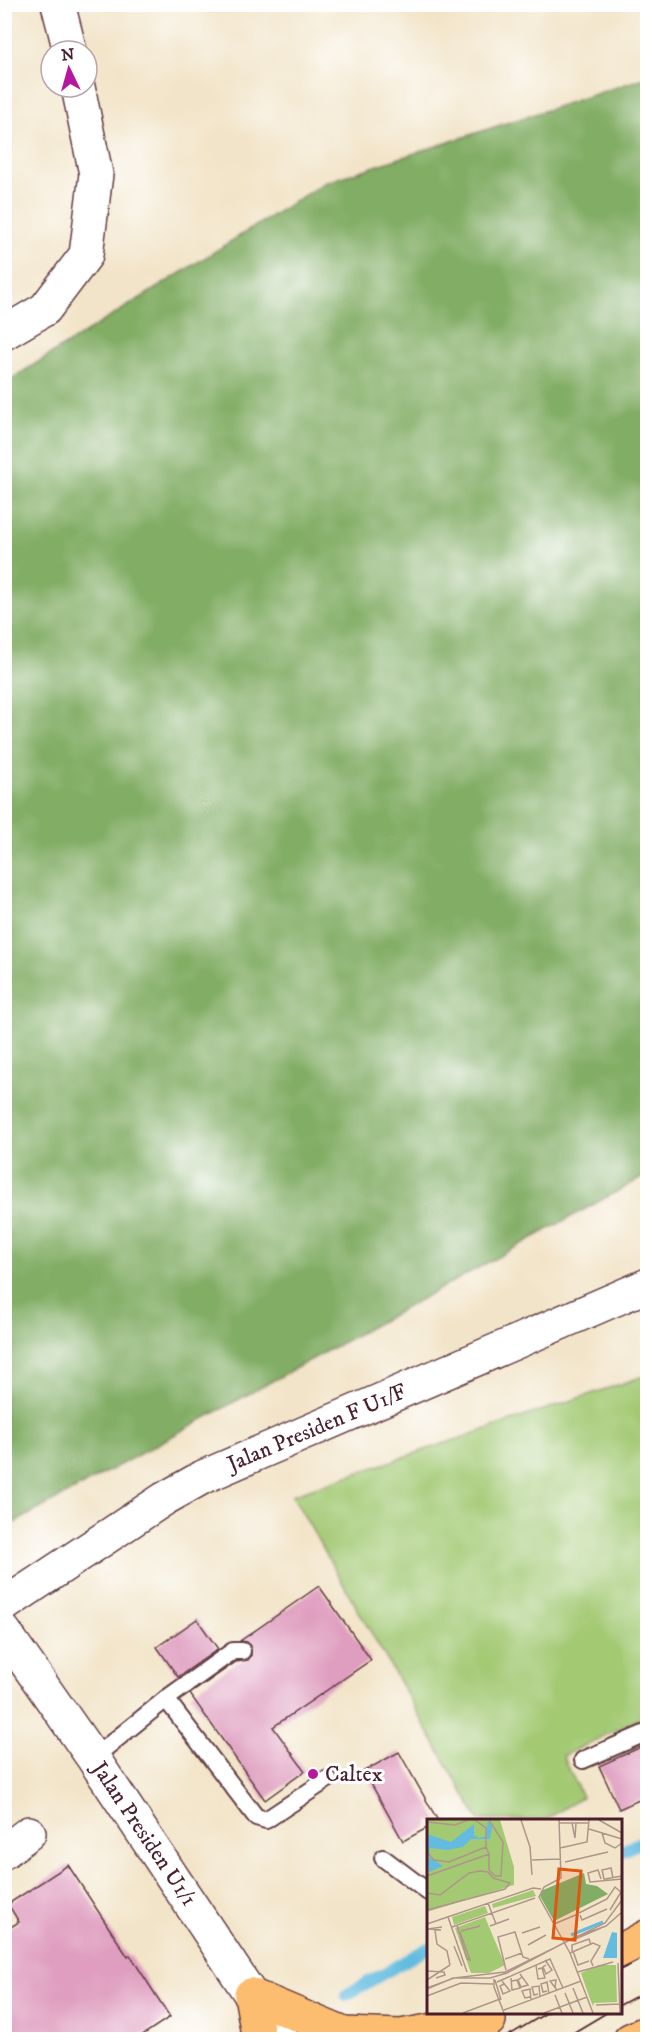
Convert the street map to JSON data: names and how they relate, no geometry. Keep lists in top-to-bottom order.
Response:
{
  "streets": {
    "street": ["Jalan Presiden F U1/F", "Jalan Presiden U1/1"]
  },
  "places": ["Caltex"],
  "north": "top"
}
